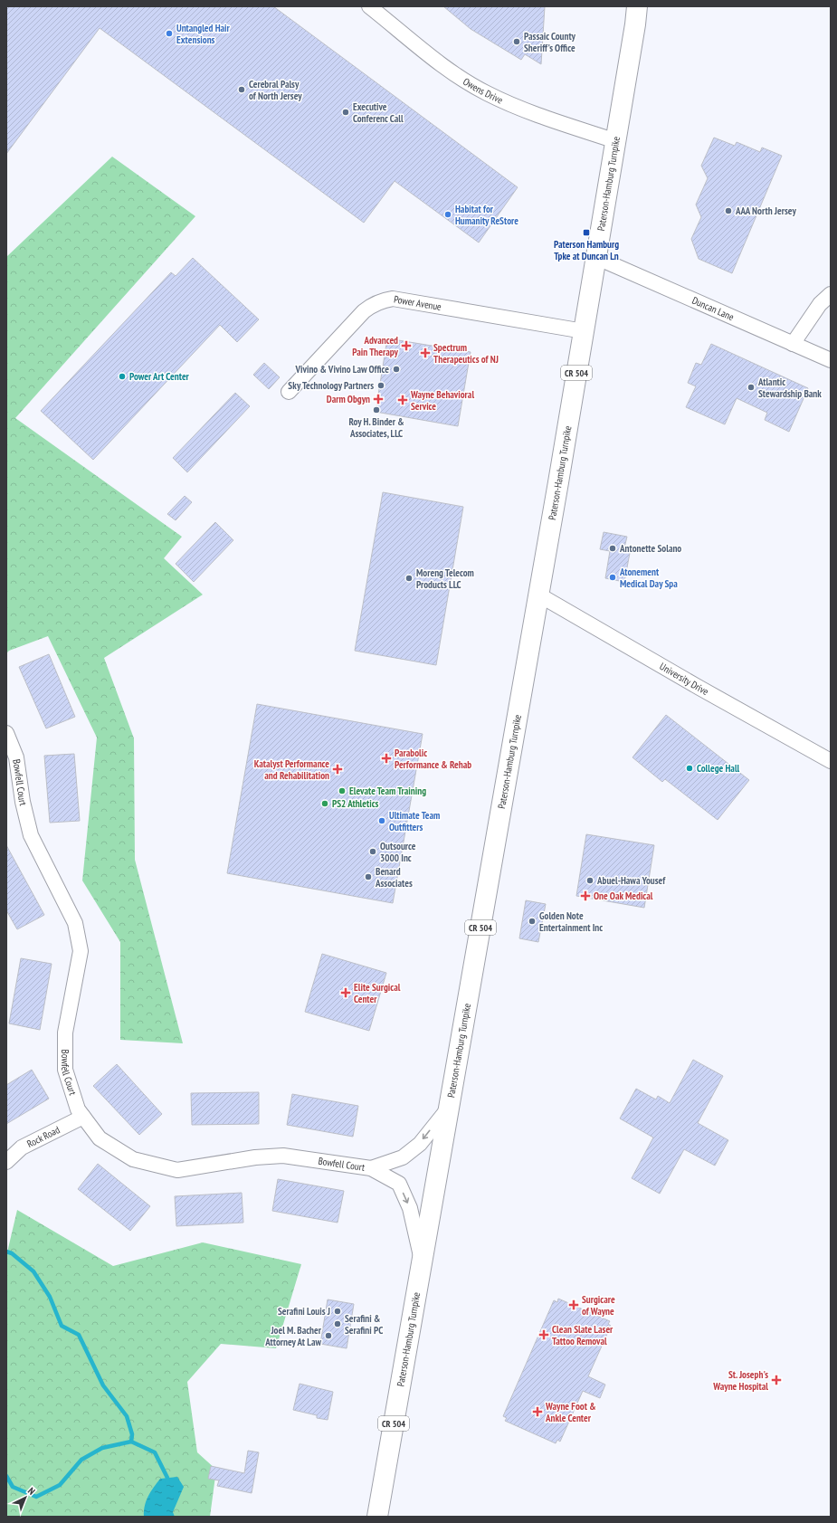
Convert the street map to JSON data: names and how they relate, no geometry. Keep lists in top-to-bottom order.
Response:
{
  "streets": {
    "main road": ["Paterson-Hamburg Turnpike", "CR 504"],
    "street": [
      "Owens Drive",
      "Power Avenue",
      "Duncan Lane",
      "University Drive",
      "Bowfell Court",
      "Rock Road"
    ]
  },
  "crossings": [
    ["Owens Drive", "Paterson-Hamburg Turnpike"],
    ["Paterson-Hamburg Turnpike", "Power Avenue"],
    ["Paterson-Hamburg Turnpike", "Duncan Lane"],
    ["Paterson-Hamburg Turnpike", "University Drive"],
    ["Paterson-Hamburg Turnpike", "Bowfell Court"],
    ["Bowfell Court", "Rock Road"]
  ],
  "places": {
    "other": [
      "Untangled Hair Extensions",
      "Passaic County Sheriff's Office",
      "Cerebral Palsy of North Jersey",
      "Executive Conferenc Call",
      "AAA North Jersey",
      "Habitat for Humanity ReStore",
      "Vivino & Vivino Law Office",
      "Power Art Center",
      "Sky Technology Partners",
      "Atlantic Stewardship Bank",
      "Roy H. Binder & Associates, LLC",
      "Antonette Solano",
      "Atonement Medical Day Spa",
      "Moreng Telecom Products LLC",
      "College Hall",
      "Elevate Team Training",
      "PS2 Athletics",
      "Ultimate Team Outfitters",
      "Outsource 3000 Inc",
      "Benard Associates",
      "Abuel-Hawa Yousef",
      "Golden Note Entertainment Inc",
      "Serafini Louis J",
      "Serafini & Serafini PC",
      "Joel M. Bacher Attorney At Law"
    ],
    "transit": ["Paterson Hamburg Tpke at Duncan Ln"],
    "health": [
      "Advanced Pain Therapy",
      "Spectrum Therapeutics of NJ",
      "Darm Obgyn",
      "Wayne Behavioral Service",
      "Parabolic Performance & Rehab",
      "Katalyst Performance and Rehabilitation",
      "One Oak Medical",
      "Elite Surgical Center",
      "Surgicare of Wayne",
      "Clean Slate Laser Tattoo Removal",
      "St. Joseph's Wayne Hospital",
      "Wayne Foot & Ankle Center"
    ]
  },
  "north": "top right"
}
